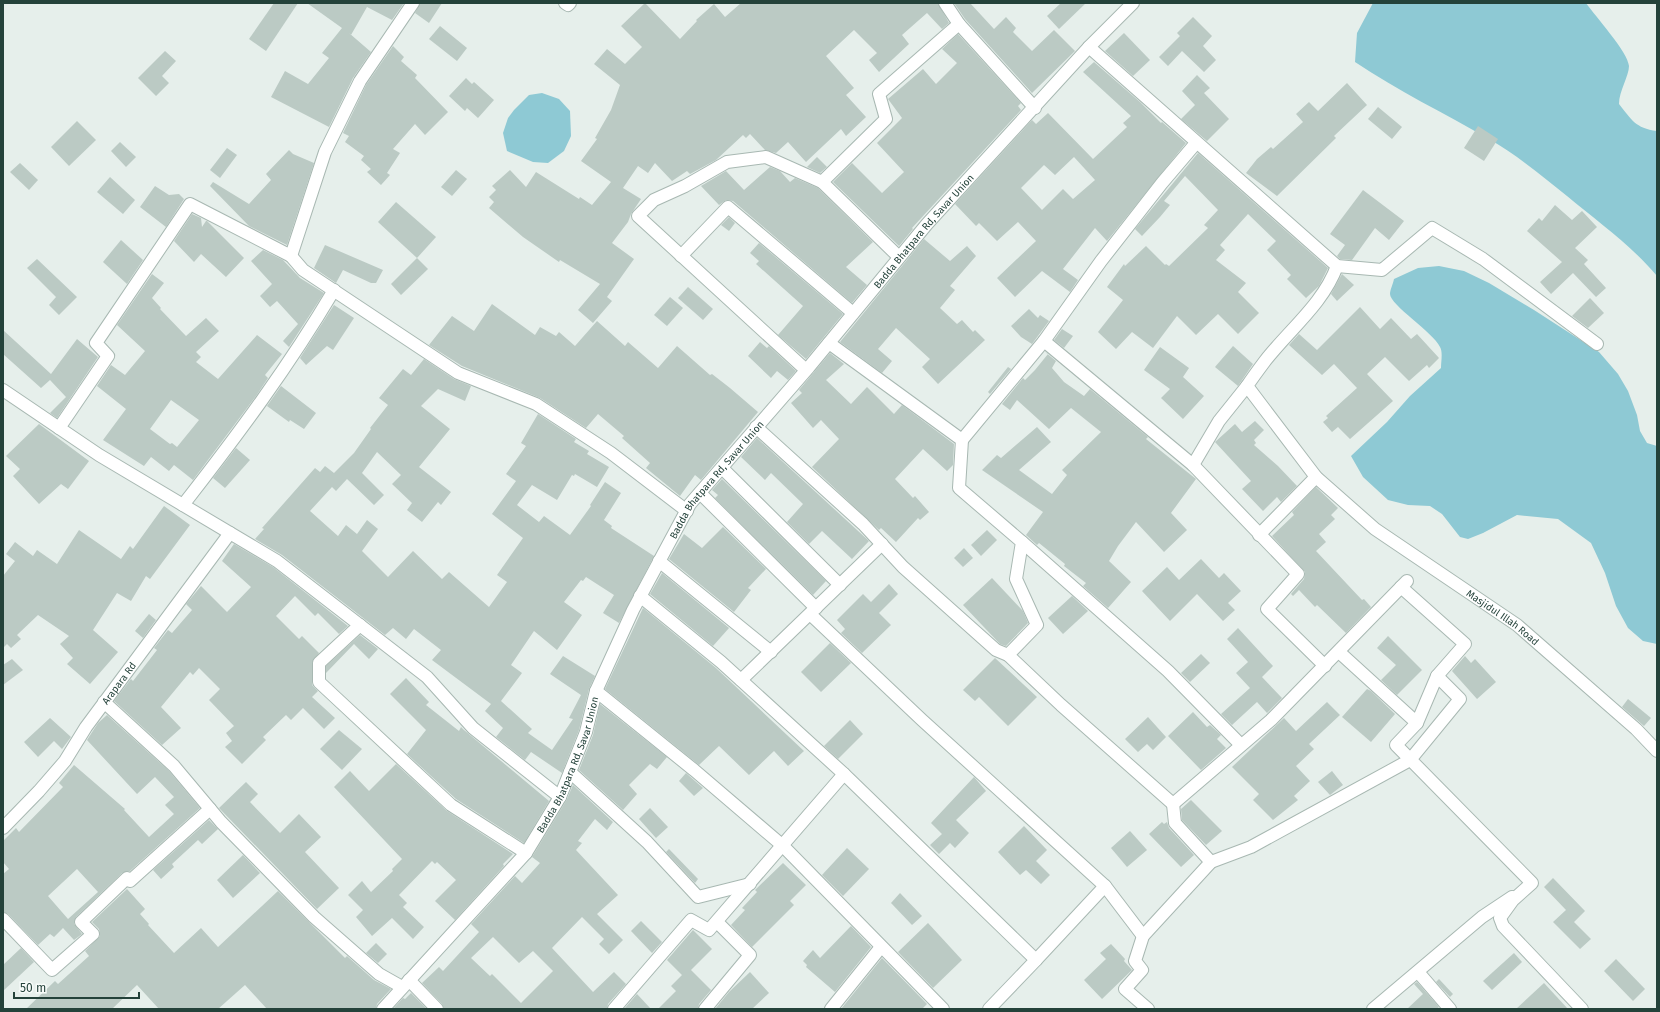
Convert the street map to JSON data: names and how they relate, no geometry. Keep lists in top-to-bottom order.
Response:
{
  "streets": {
    "street": ["Badda Bhatpara Rd, Savar Union", "Masjidul Illah Road", "Arapara Rd"]
  },
  "scale_bar": "50 m"
}
